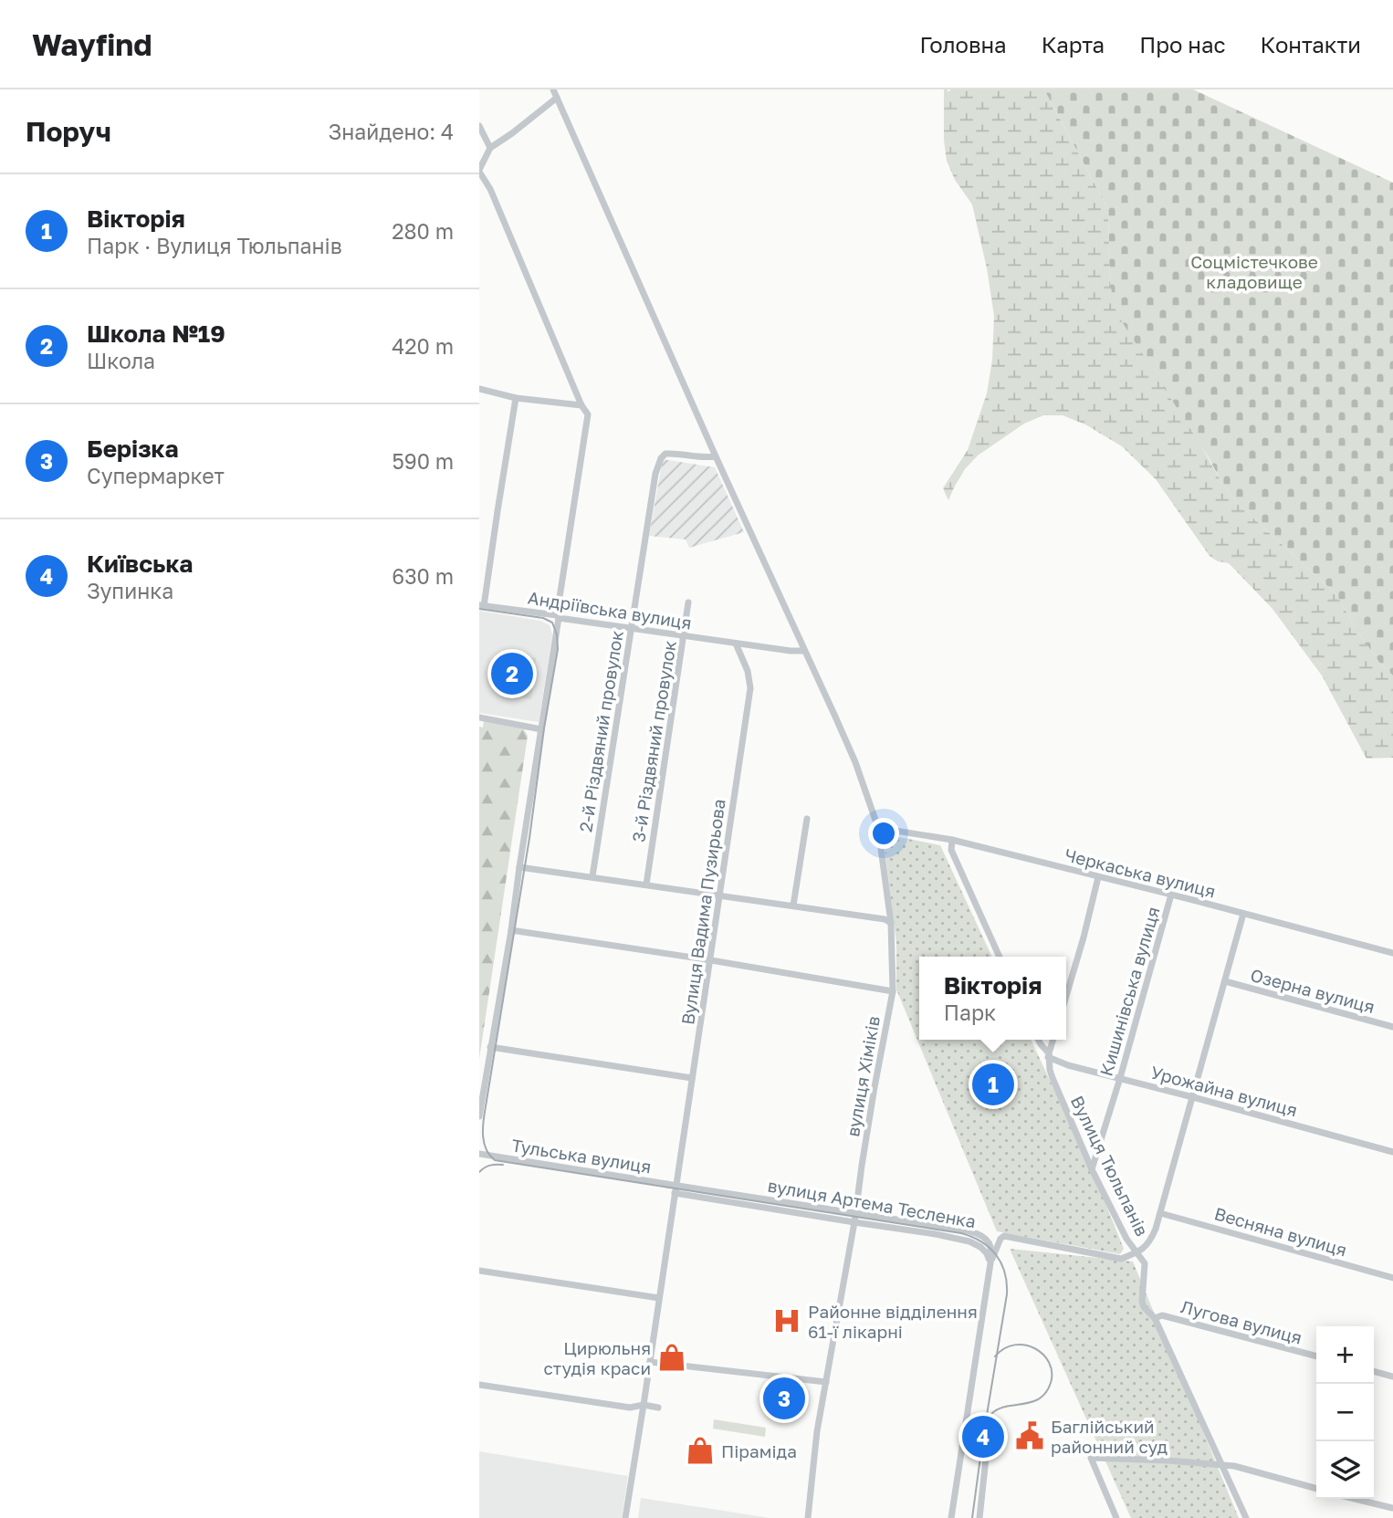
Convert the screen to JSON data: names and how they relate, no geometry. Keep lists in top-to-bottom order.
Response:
{
  "streets": {
    "street": [
      "Андріївська вулиця",
      "2-й Різдвяний провулок",
      "3-й Різдвяний провулок",
      "Черкаська вулиця",
      "Вулиця Вадима Пузирьова",
      "Озерна вулиця",
      "Кишинівська вулиця",
      "вулиця Хіміків",
      "Урожайна вулиця",
      "Тульська вулиця",
      "Вулиця Тюльпанів",
      "вулиця Артема Тесленка",
      "Весняна вулиця",
      "Лугова вулиця"
    ]
  },
  "crossings": [
    ["Андріївська вулиця", "2-й Різдвяний провулок"],
    ["Андріївська вулиця", "3-й Різдвяний провулок"],
    ["Андріївська вулиця", "Вулиця Вадима Пузирьова"],
    ["Андріївська вулиця", "вулиця Хіміків"],
    ["2-й Різдвяний провулок", "вулиця Хіміків"],
    ["Черкаська вулиця", "Кишинівська вулиця"],
    ["Черкаська вулиця", "вулиця Хіміків"],
    ["Вулиця Вадима Пузирьова", "Тульська вулиця"],
    ["Вулиця Вадима Пузирьова", "вулиця Артема Тесленка"],
    ["Кишинівська вулиця", "Урожайна вулиця"],
    ["Кишинівська вулиця", "Вулиця Тюльпанів"],
    ["вулиця Хіміків", "вулиця Артема Тесленка"],
    ["Урожайна вулиця", "Вулиця Тюльпанів"],
    ["Тульська вулиця", "вулиця Артема Тесленка"],
    ["Вулиця Тюльпанів", "Лугова вулиця"]
  ],
  "parks": ["Соцмістечкове кладовище"],
  "places": {
    "hospital": ["Районне відділення 61-ї лікарні"],
    "shop": ["Цирюльня студія краси", "Піраміда"],
    "public building": ["Баглійський районний суд"]
  },
  "page": {
    "header": "Wayfind",
    "nav": [
      "Головна",
      "Карта",
      "Про нас",
      "Контакти"
    ],
    "heading": ["Поруч", "Знайдено: 4"],
    "list": [
      {
        "mark": "1",
        "name": "Вікторія",
        "note": "Парк · Вулиця Тюльпанів",
        "value": "280 m"
      },
      {
        "mark": "2",
        "name": "Школа №19",
        "note": "Школа",
        "value": "420 m"
      },
      {
        "mark": "3",
        "name": "Берізка",
        "note": "Супермаркет",
        "value": "590 m"
      },
      {
        "mark": "4",
        "name": "Київська",
        "note": "Зупинка",
        "value": "630 m"
      }
    ],
    "pins": [
      "2",
      "1",
      "3",
      "4"
    ],
    "popup": ["Вікторія", "Парк"],
    "map_buttons": ["+", "−"]
  }
}
